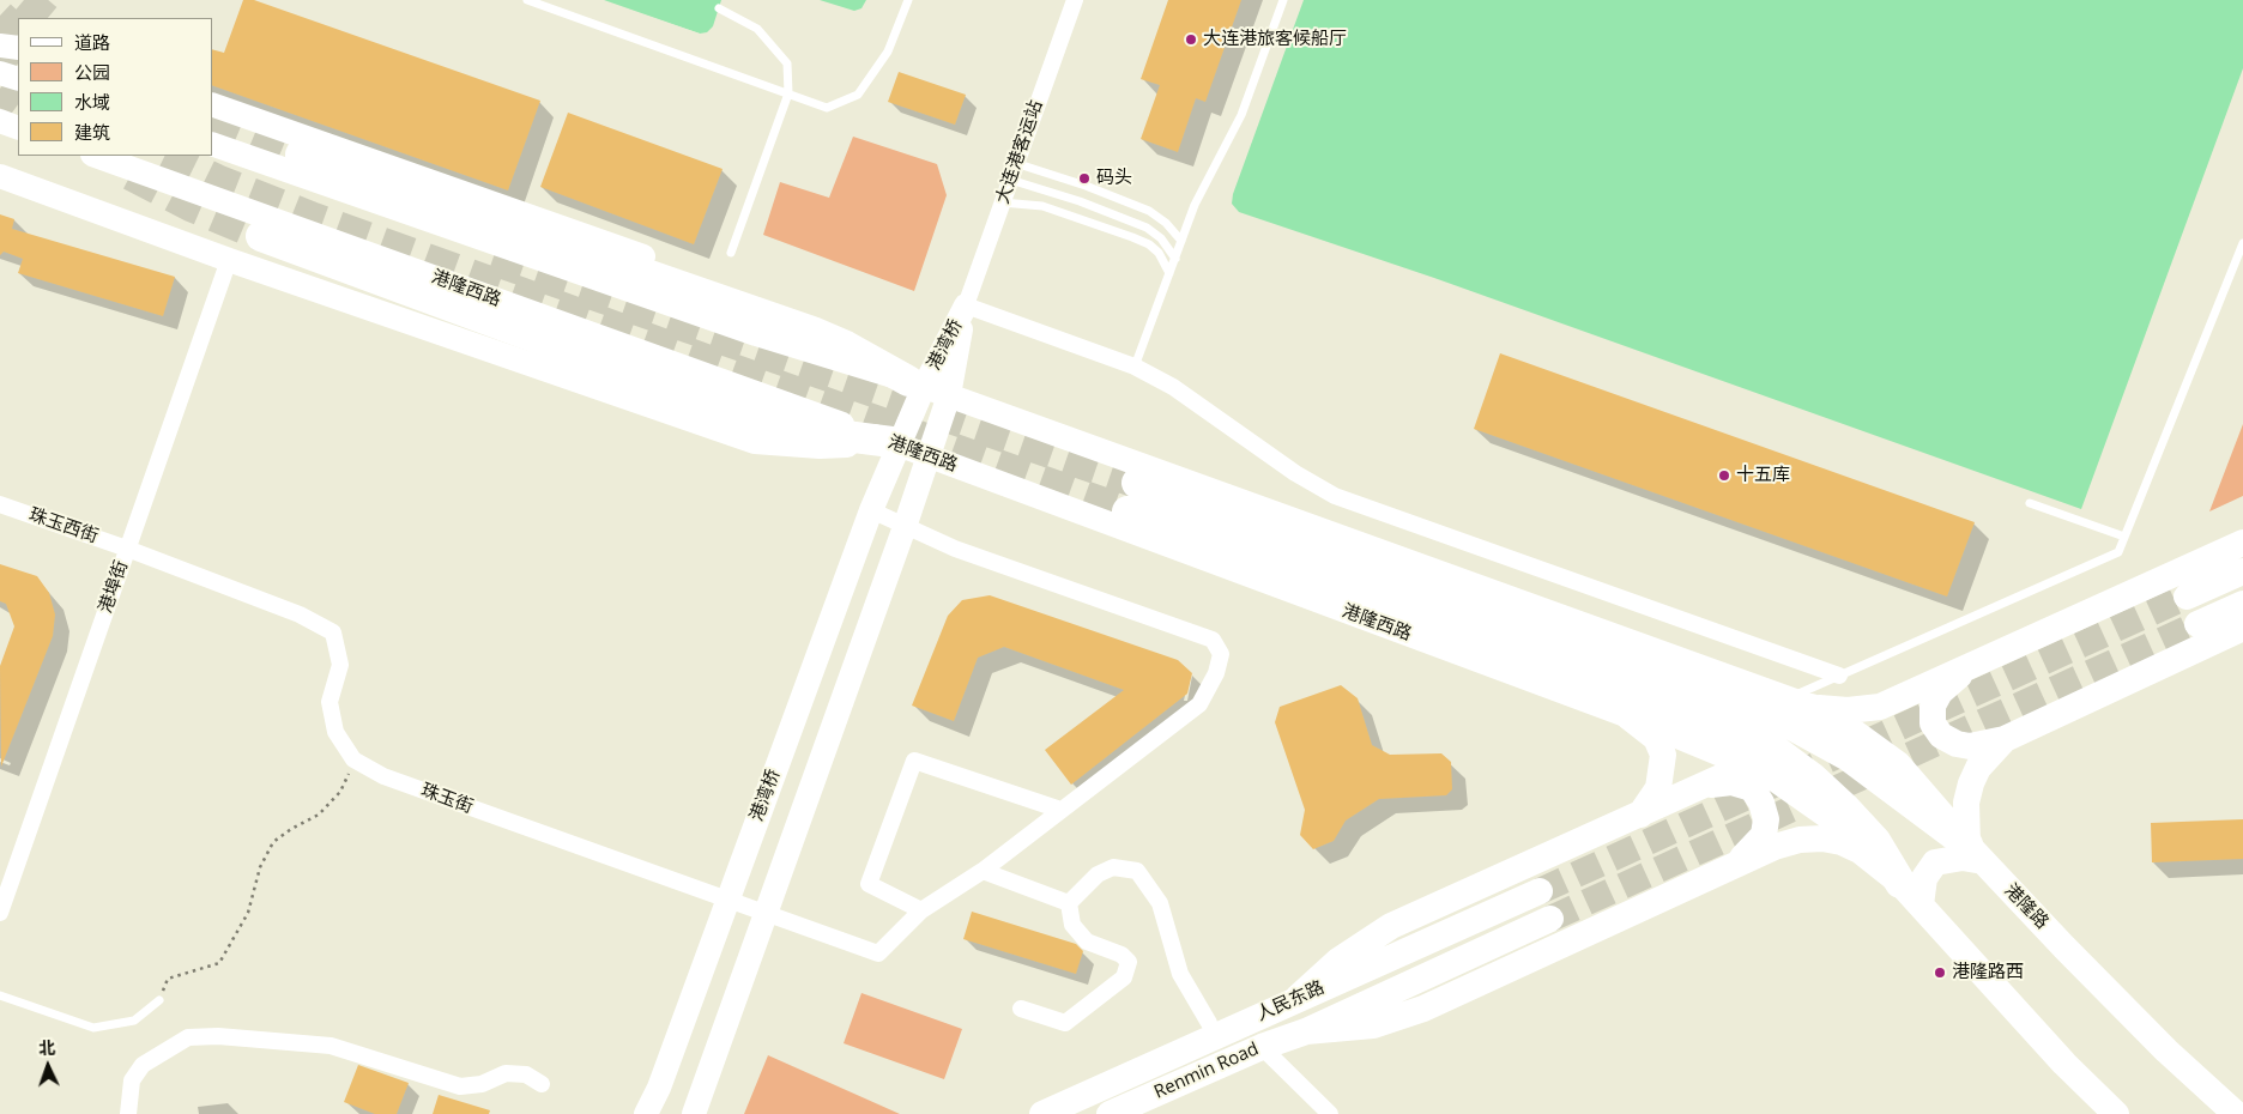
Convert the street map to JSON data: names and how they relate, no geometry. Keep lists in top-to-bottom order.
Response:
{
  "streets": {
    "main road": [
      "港隆西路",
      "港湾桥",
      "港隆路",
      "人民东路",
      "Renmin Road"
    ],
    "street": [
      "大连港客运站",
      "珠玉西街",
      "港埠街",
      "珠玉街"
    ]
  },
  "crossings": [
    ["大连港客运站", "港湾桥"],
    ["港隆西路", "港湾桥"],
    ["珠玉西街", "港埠街"],
    ["珠玉西街", "珠玉街"],
    ["港埠街", "珠玉街"],
    ["人民东路", "Renmin Road"]
  ],
  "places": [
    "大连港旅客候船厅",
    "码头",
    "十五库",
    "港隆路西"
  ],
  "legend": [
    "道路",
    "公园",
    "水域",
    "建筑"
  ],
  "north": "top"
}
